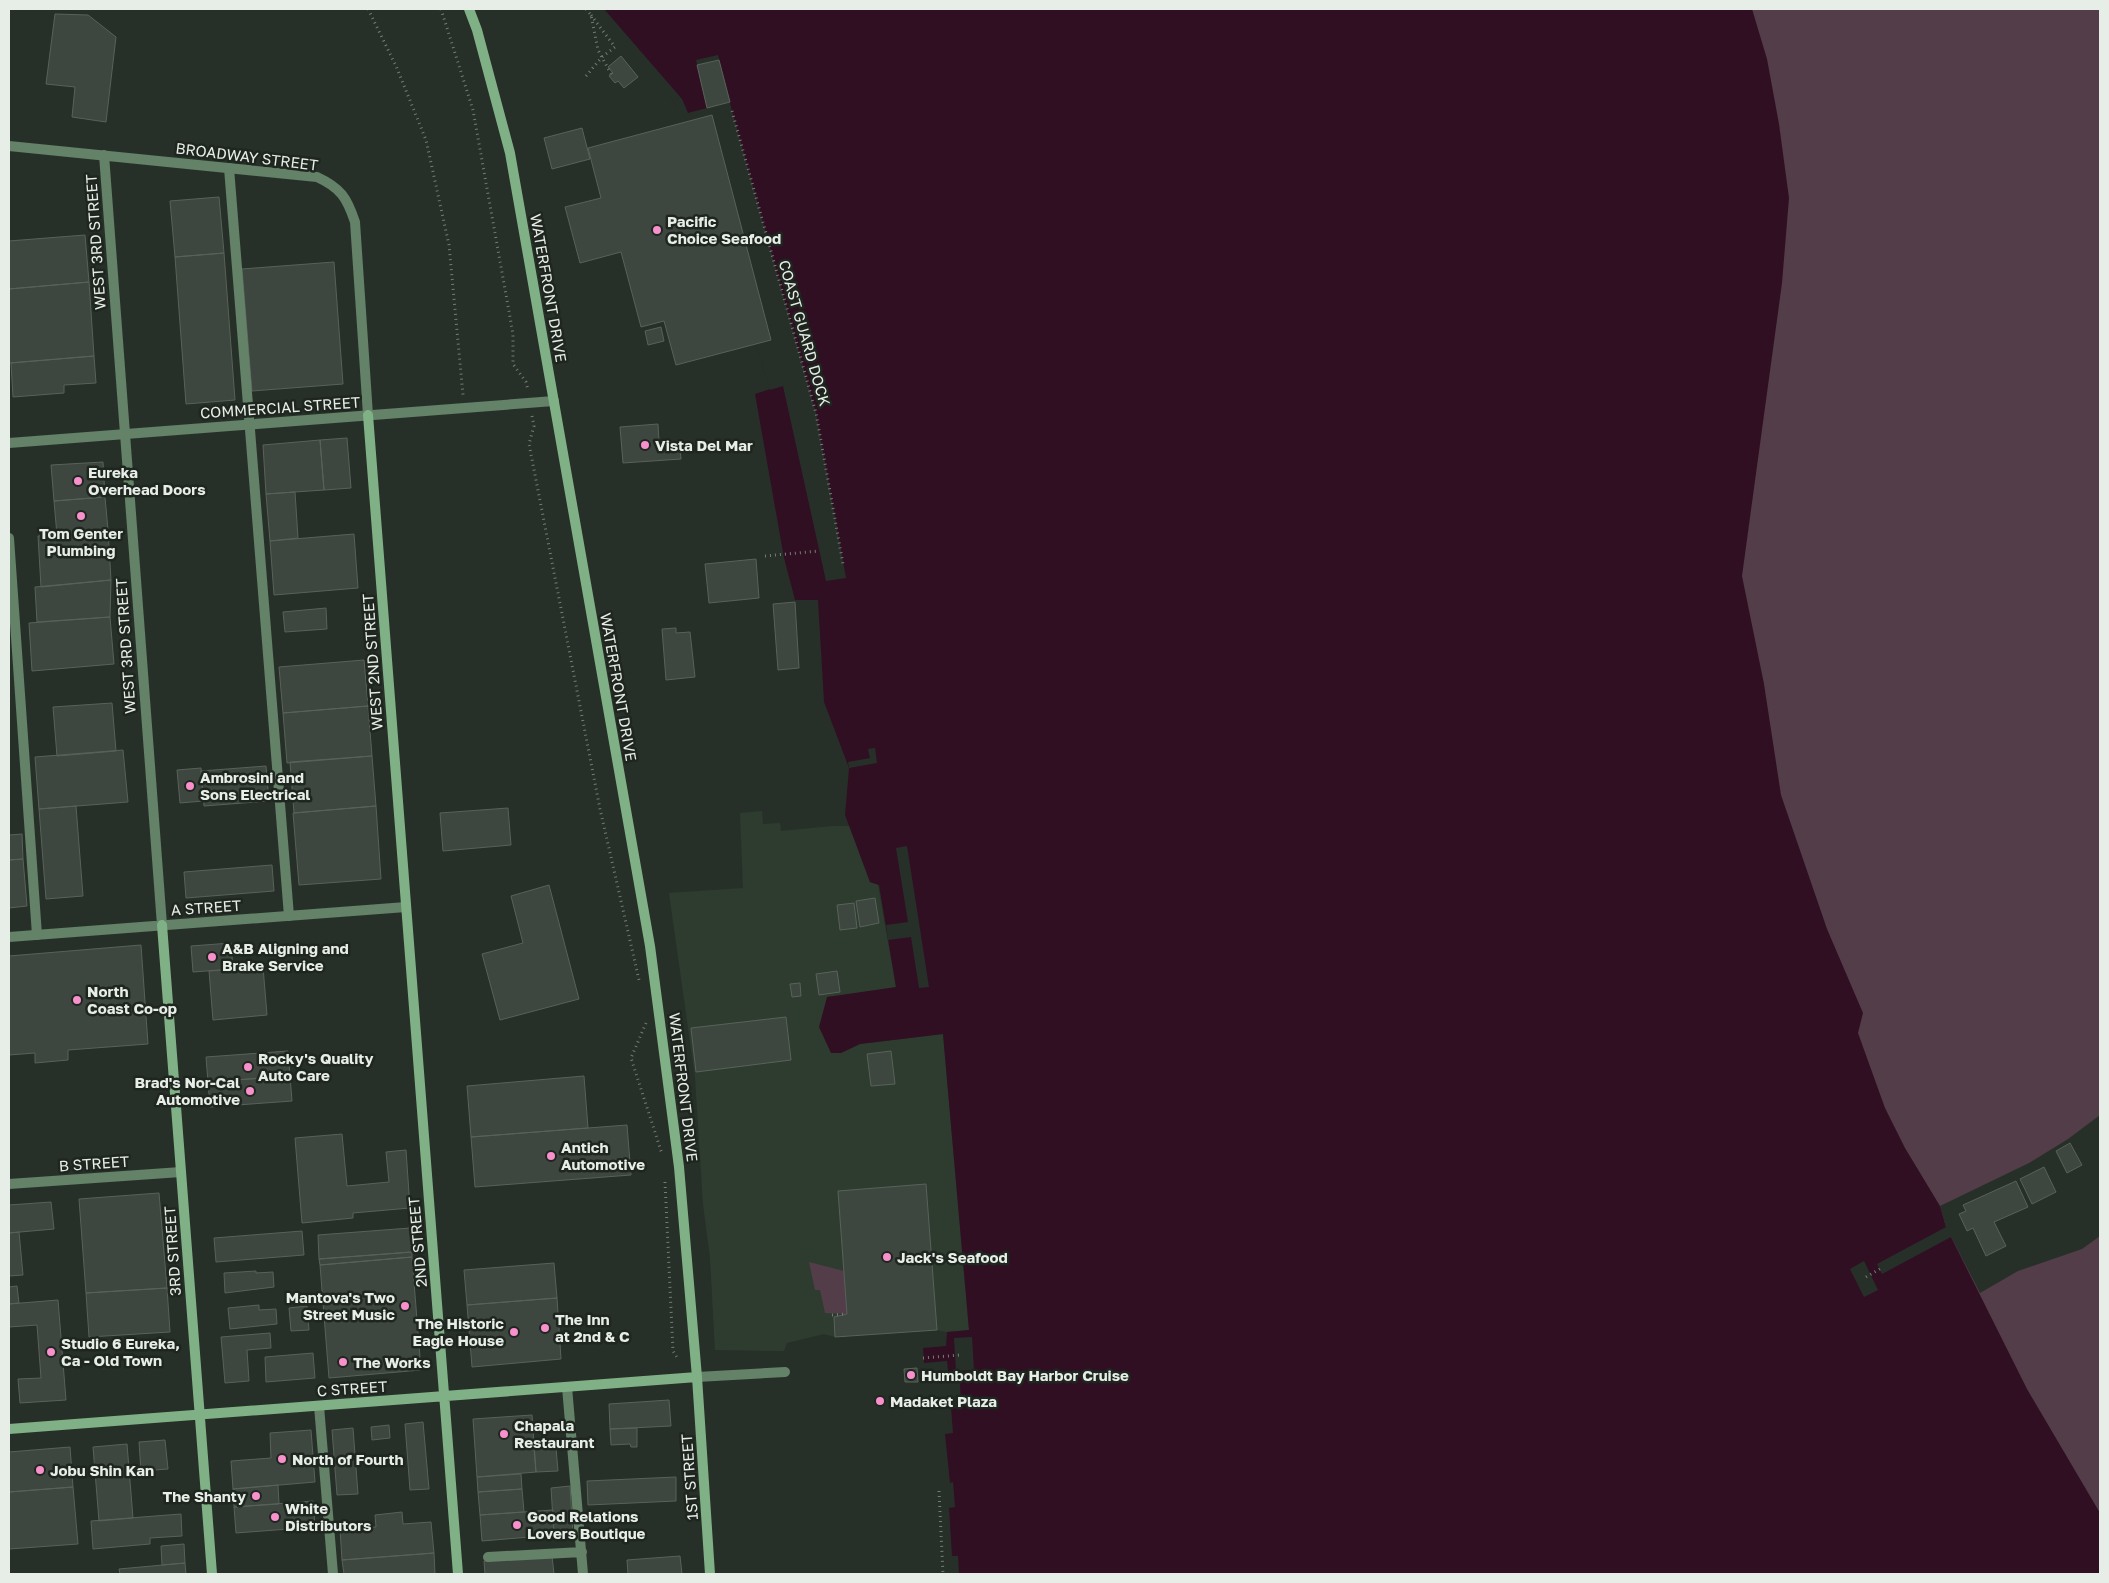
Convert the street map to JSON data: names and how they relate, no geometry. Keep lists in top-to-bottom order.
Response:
{
  "streets": {
    "street": [
      "BROADWAY STREET",
      "WEST 3RD STREET",
      "WATERFRONT DRIVE",
      "COMMERCIAL STREET",
      "WEST 2ND STREET",
      "A STREET",
      "B STREET",
      "2ND STREET",
      "3RD STREET",
      "C STREET",
      "1ST STREET"
    ],
    "path": ["COAST GUARD DOCK"]
  },
  "crossings": [
    ["BROADWAY STREET", "WEST 3RD STREET"],
    ["BROADWAY STREET", "COMMERCIAL STREET"],
    ["BROADWAY STREET", "WEST 2ND STREET"],
    ["WEST 3RD STREET", "COMMERCIAL STREET"],
    ["WEST 3RD STREET", "A STREET"],
    ["WEST 3RD STREET", "3RD STREET"],
    ["WATERFRONT DRIVE", "COMMERCIAL STREET"],
    ["WATERFRONT DRIVE", "C STREET"],
    ["WATERFRONT DRIVE", "1ST STREET"],
    ["COMMERCIAL STREET", "WEST 2ND STREET"],
    ["WEST 2ND STREET", "A STREET"],
    ["WEST 2ND STREET", "2ND STREET"],
    ["A STREET", "2ND STREET"],
    ["A STREET", "3RD STREET"],
    ["B STREET", "3RD STREET"],
    ["2ND STREET", "C STREET"],
    ["3RD STREET", "C STREET"],
    ["C STREET", "1ST STREET"]
  ],
  "places": [
    "Pacific Choice Seafood",
    "Vista Del Mar",
    "Eureka Overhead Doors",
    "Tom Genter Plumbing",
    "Ambrosini and Sons Electrical",
    "A&B Aligning and Brake Service",
    "North Coast Co-op",
    "Rocky's Quality Auto Care",
    "Brad's Nor-Cal Automotive",
    "Antich Automotive",
    "Jack's Seafood",
    "Mantova's Two Street Music",
    "The Inn at 2nd & C",
    "The Historic Eagle House",
    "Studio 6 Eureka, Ca - Old Town",
    "The Works",
    "Humboldt Bay Harbor Cruise",
    "Madaket Plaza",
    "Chapala Restaurant",
    "North of Fourth",
    "Jobu Shin Kan",
    "The Shanty",
    "White Distributors",
    "Good Relations Lovers Boutique"
  ]
}
